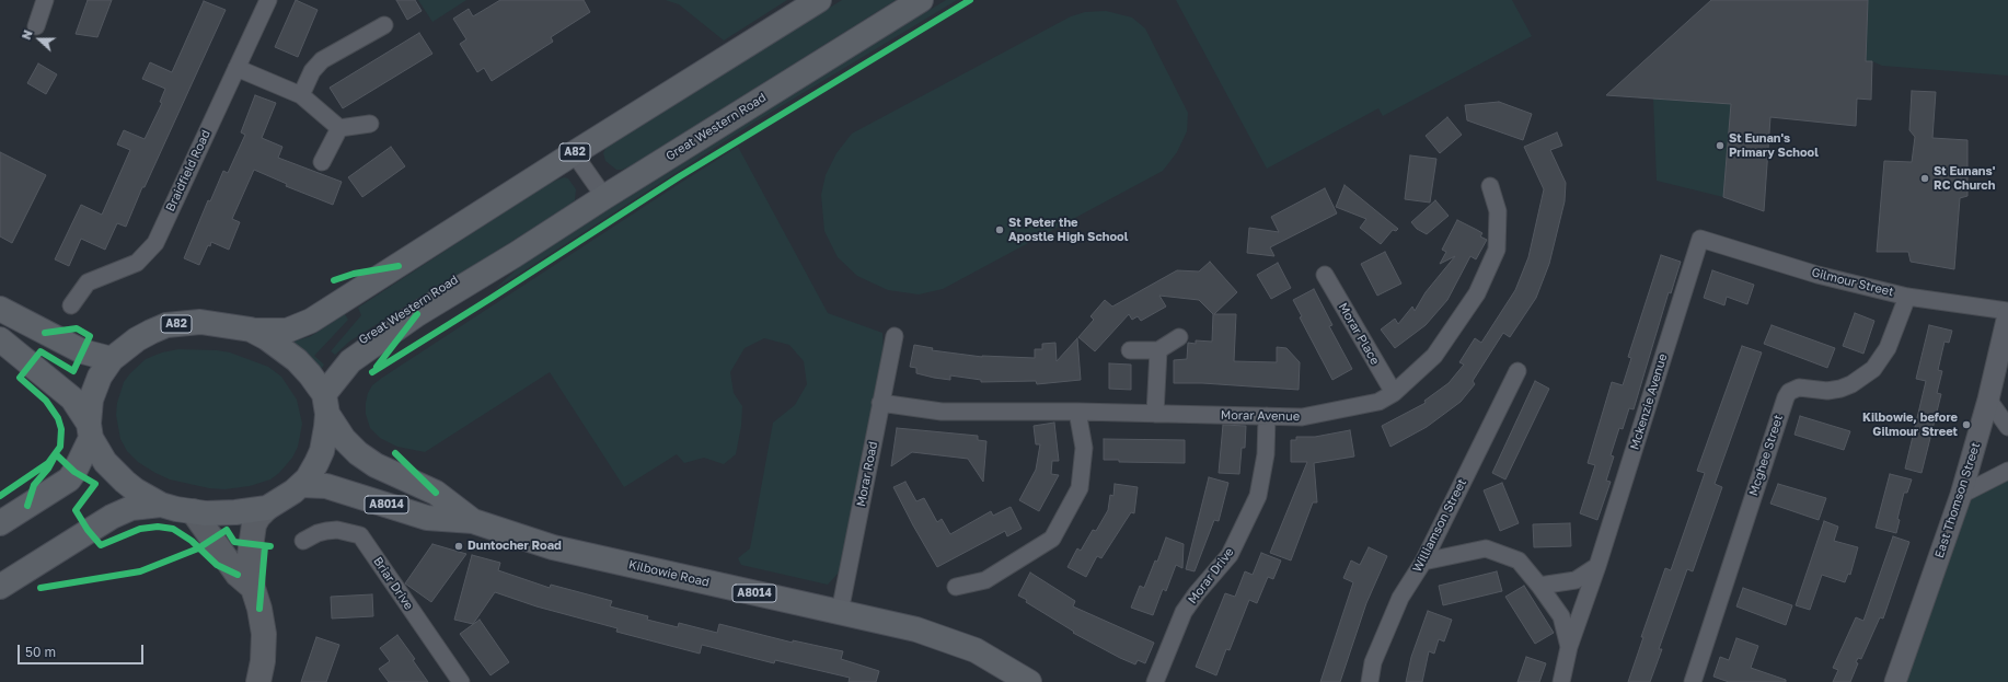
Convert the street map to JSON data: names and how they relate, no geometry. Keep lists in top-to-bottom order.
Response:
{
  "streets": {
    "main road": [
      "Great Western Road",
      "A82",
      "A8014",
      "Kilbowie Road"
    ],
    "street": [
      "Braidfield Road",
      "Gilmour Street",
      "Morar Place",
      "Mckenzie Avenue",
      "Morar Avenue",
      "Mcghee Street",
      "Morar Road",
      "East Thomson Street",
      "Williamson Street",
      "Morar Drive",
      "Briar Drive"
    ]
  },
  "crossings": [
    ["Great Western Road", "A82"],
    ["Great Western Road", "A8014"],
    ["A82", "A8014"],
    ["Gilmour Street", "Mckenzie Avenue"],
    ["Gilmour Street", "Mcghee Street"],
    ["Morar Place", "Morar Avenue"],
    ["Mckenzie Avenue", "Williamson Street"],
    ["Morar Avenue", "Morar Road"],
    ["Morar Avenue", "Morar Drive"],
    ["Morar Road", "Kilbowie Road"],
    ["A8014", "Kilbowie Road"]
  ],
  "places": [
    "St Eunan's Primary School",
    "St Eunans' RC Church",
    "St Peter the Apostle High School",
    "Kilbowie, before Gilmour Street",
    "Duntocher Road"
  ],
  "scale_bar": "50 m",
  "north": "left"
}
